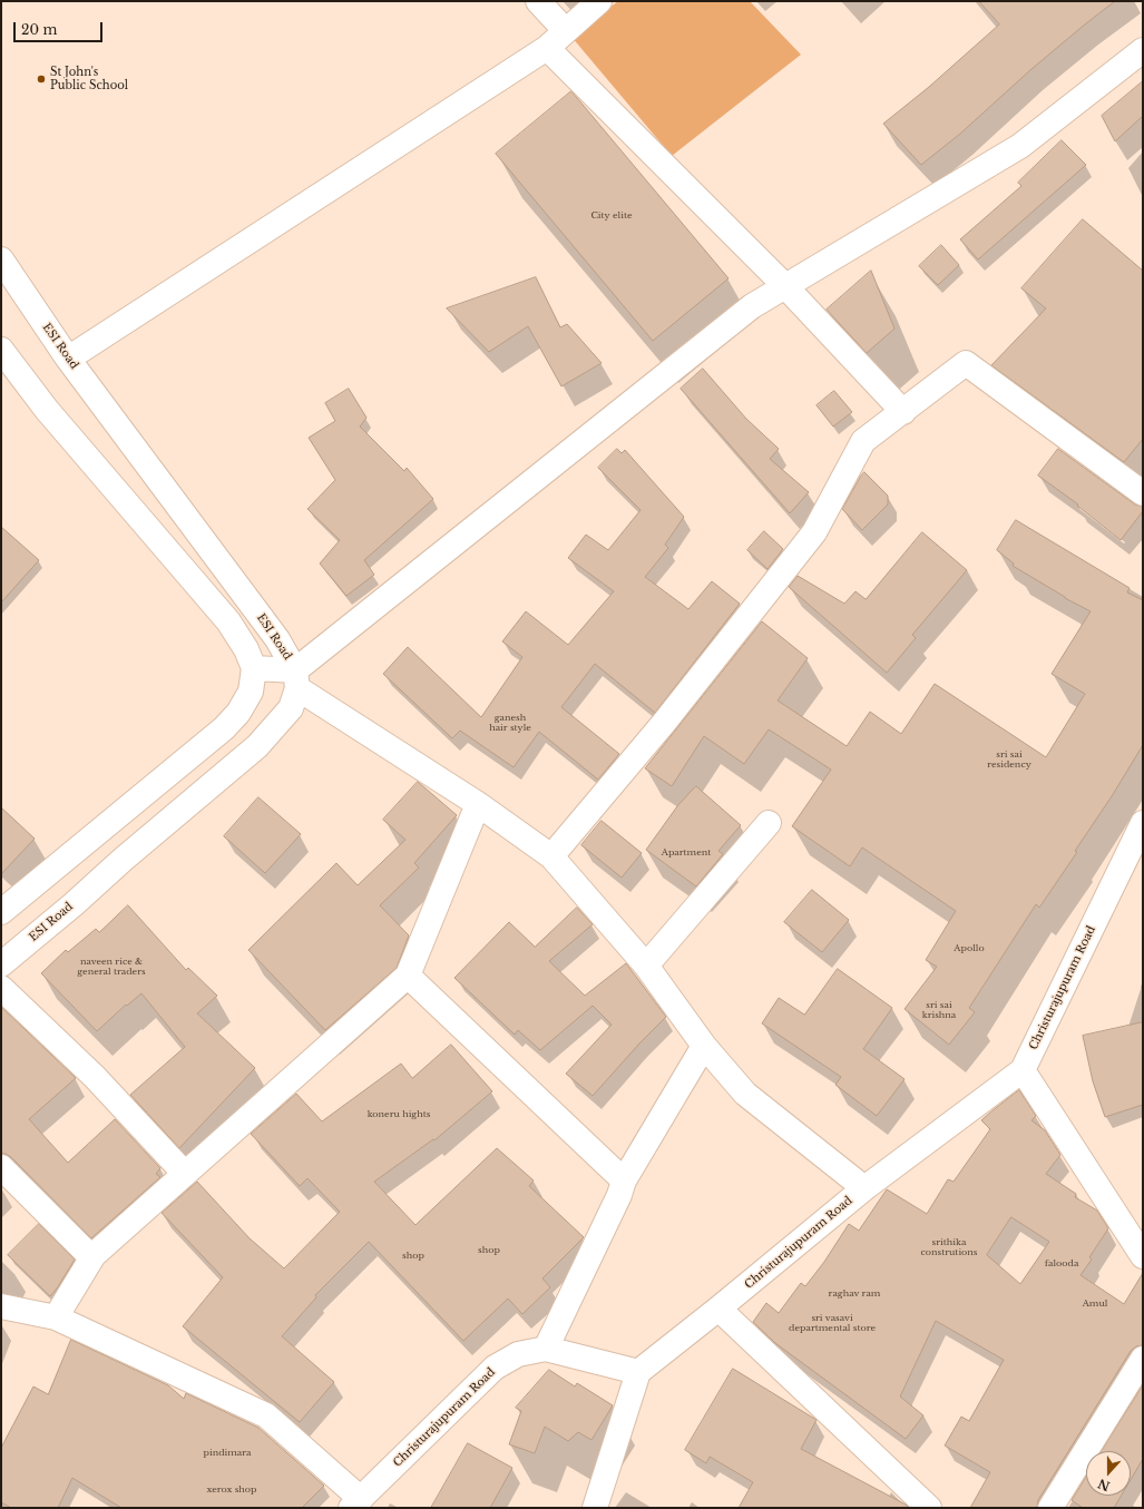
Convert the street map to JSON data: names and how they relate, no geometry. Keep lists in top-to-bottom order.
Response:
{
  "streets": {
    "street": ["ESI Road", "Christurajupuram Road"]
  },
  "places": ["St John's Public School"],
  "house_numbers": [
    "City elite",
    "ganesh hair style",
    "sri sai residency",
    "Apartment",
    "Apollo",
    "naveen rice & general traders",
    "sri sai krishna",
    "koneru hights",
    "srithika construtions",
    "shop",
    "shop",
    "falooda",
    "raghav ram",
    "Amul",
    "sri vasavi departmental store",
    "pindimara",
    "xerox shop"
  ],
  "scale_bar": "20 m",
  "north": "bottom"
}
